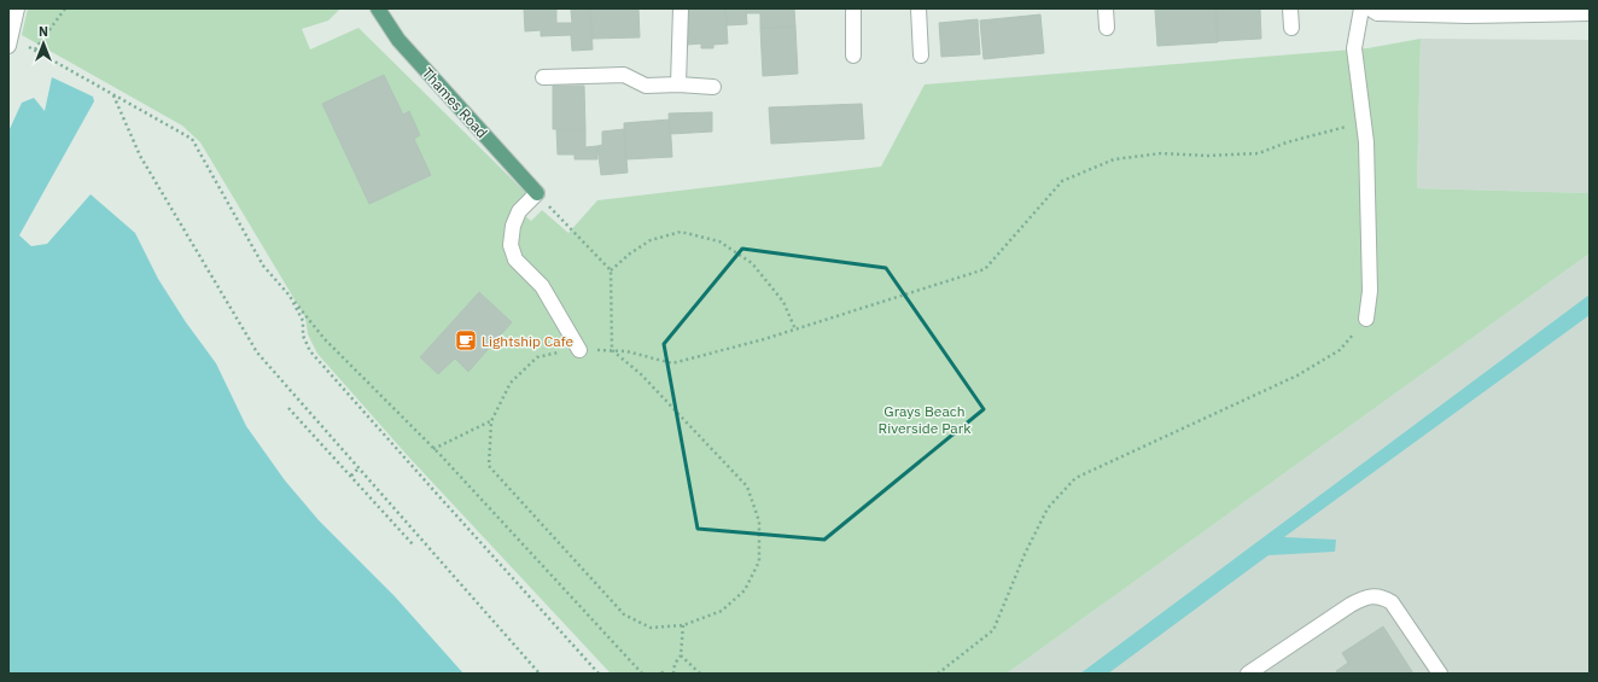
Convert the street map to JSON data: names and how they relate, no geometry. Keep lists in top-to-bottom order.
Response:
{
  "streets": {
    "main road": ["Thames Road"]
  },
  "parks": ["Grays Beach Riverside Park"],
  "places": {
    "cafe": ["Lightship Cafe"]
  },
  "north": "top"
}
